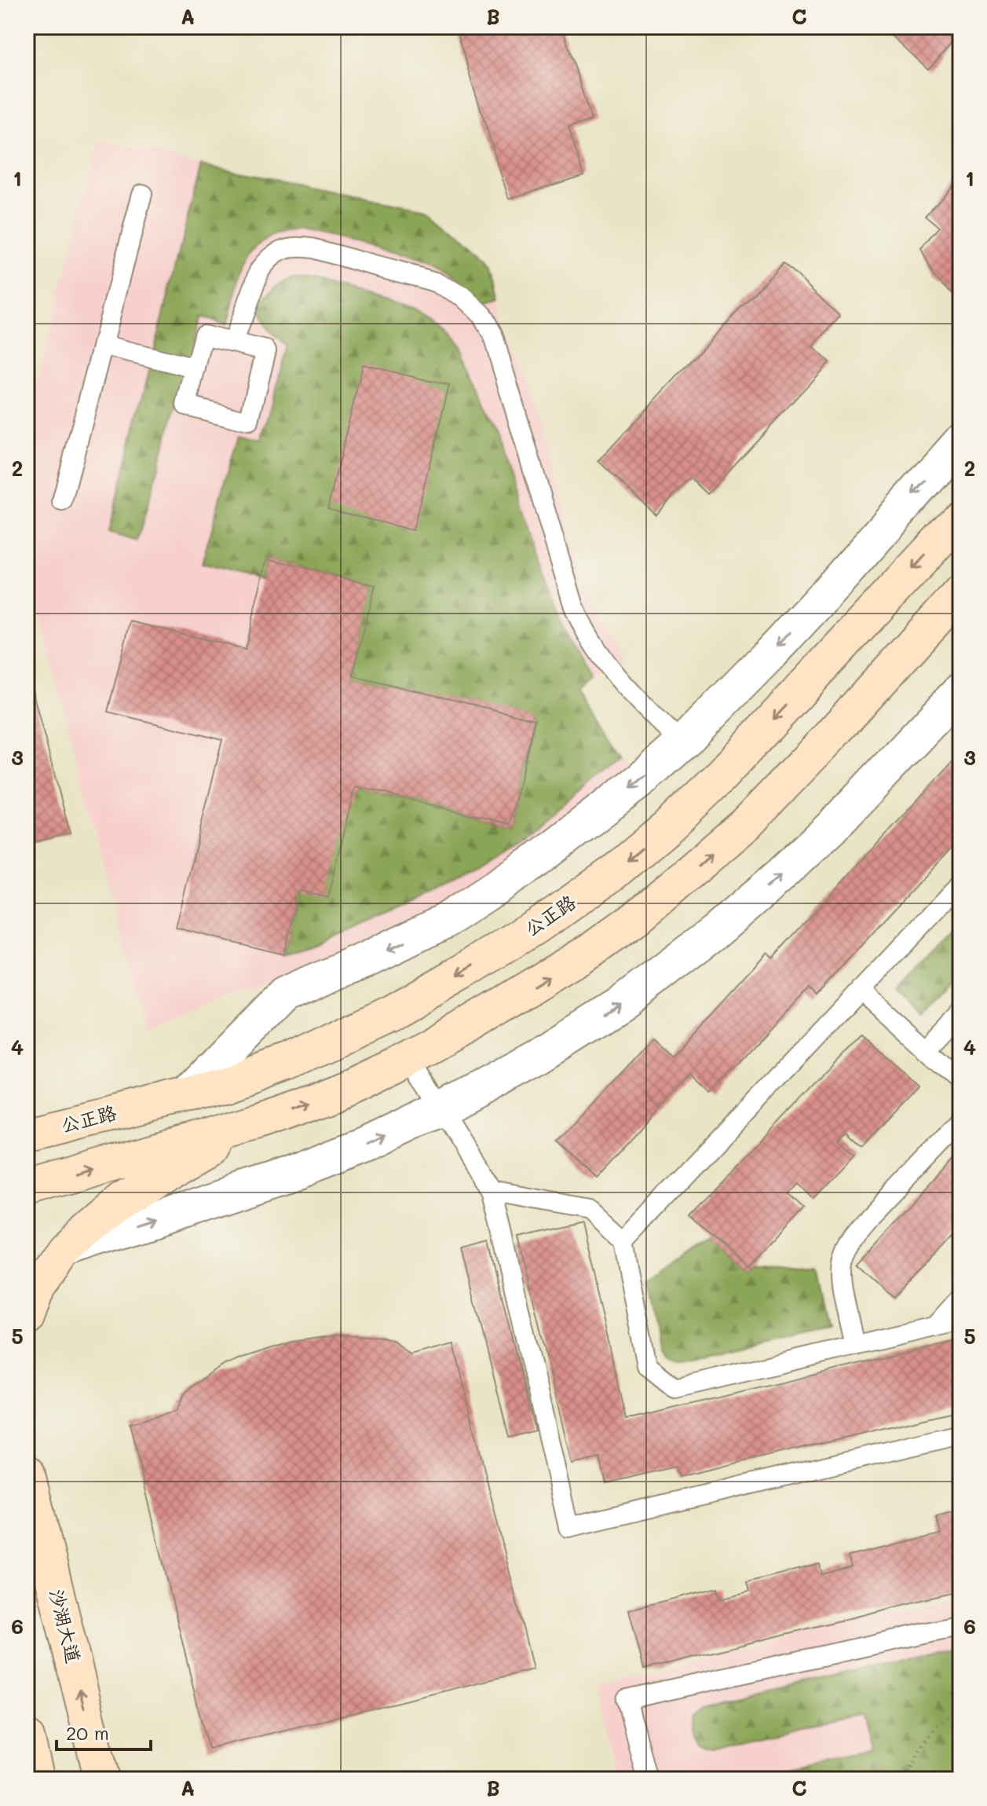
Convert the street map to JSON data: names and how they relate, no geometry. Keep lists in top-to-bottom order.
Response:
{
  "streets": {
    "main road": ["公正路", "沙湖大道"]
  },
  "one_way": ["沙湖大道"],
  "scale_bar": "20 m",
  "grid": {
    "columns": ["A", "B", "C"],
    "rows": [
      "1",
      "2",
      "3",
      "4",
      "5",
      "6"
    ]
  }
}
